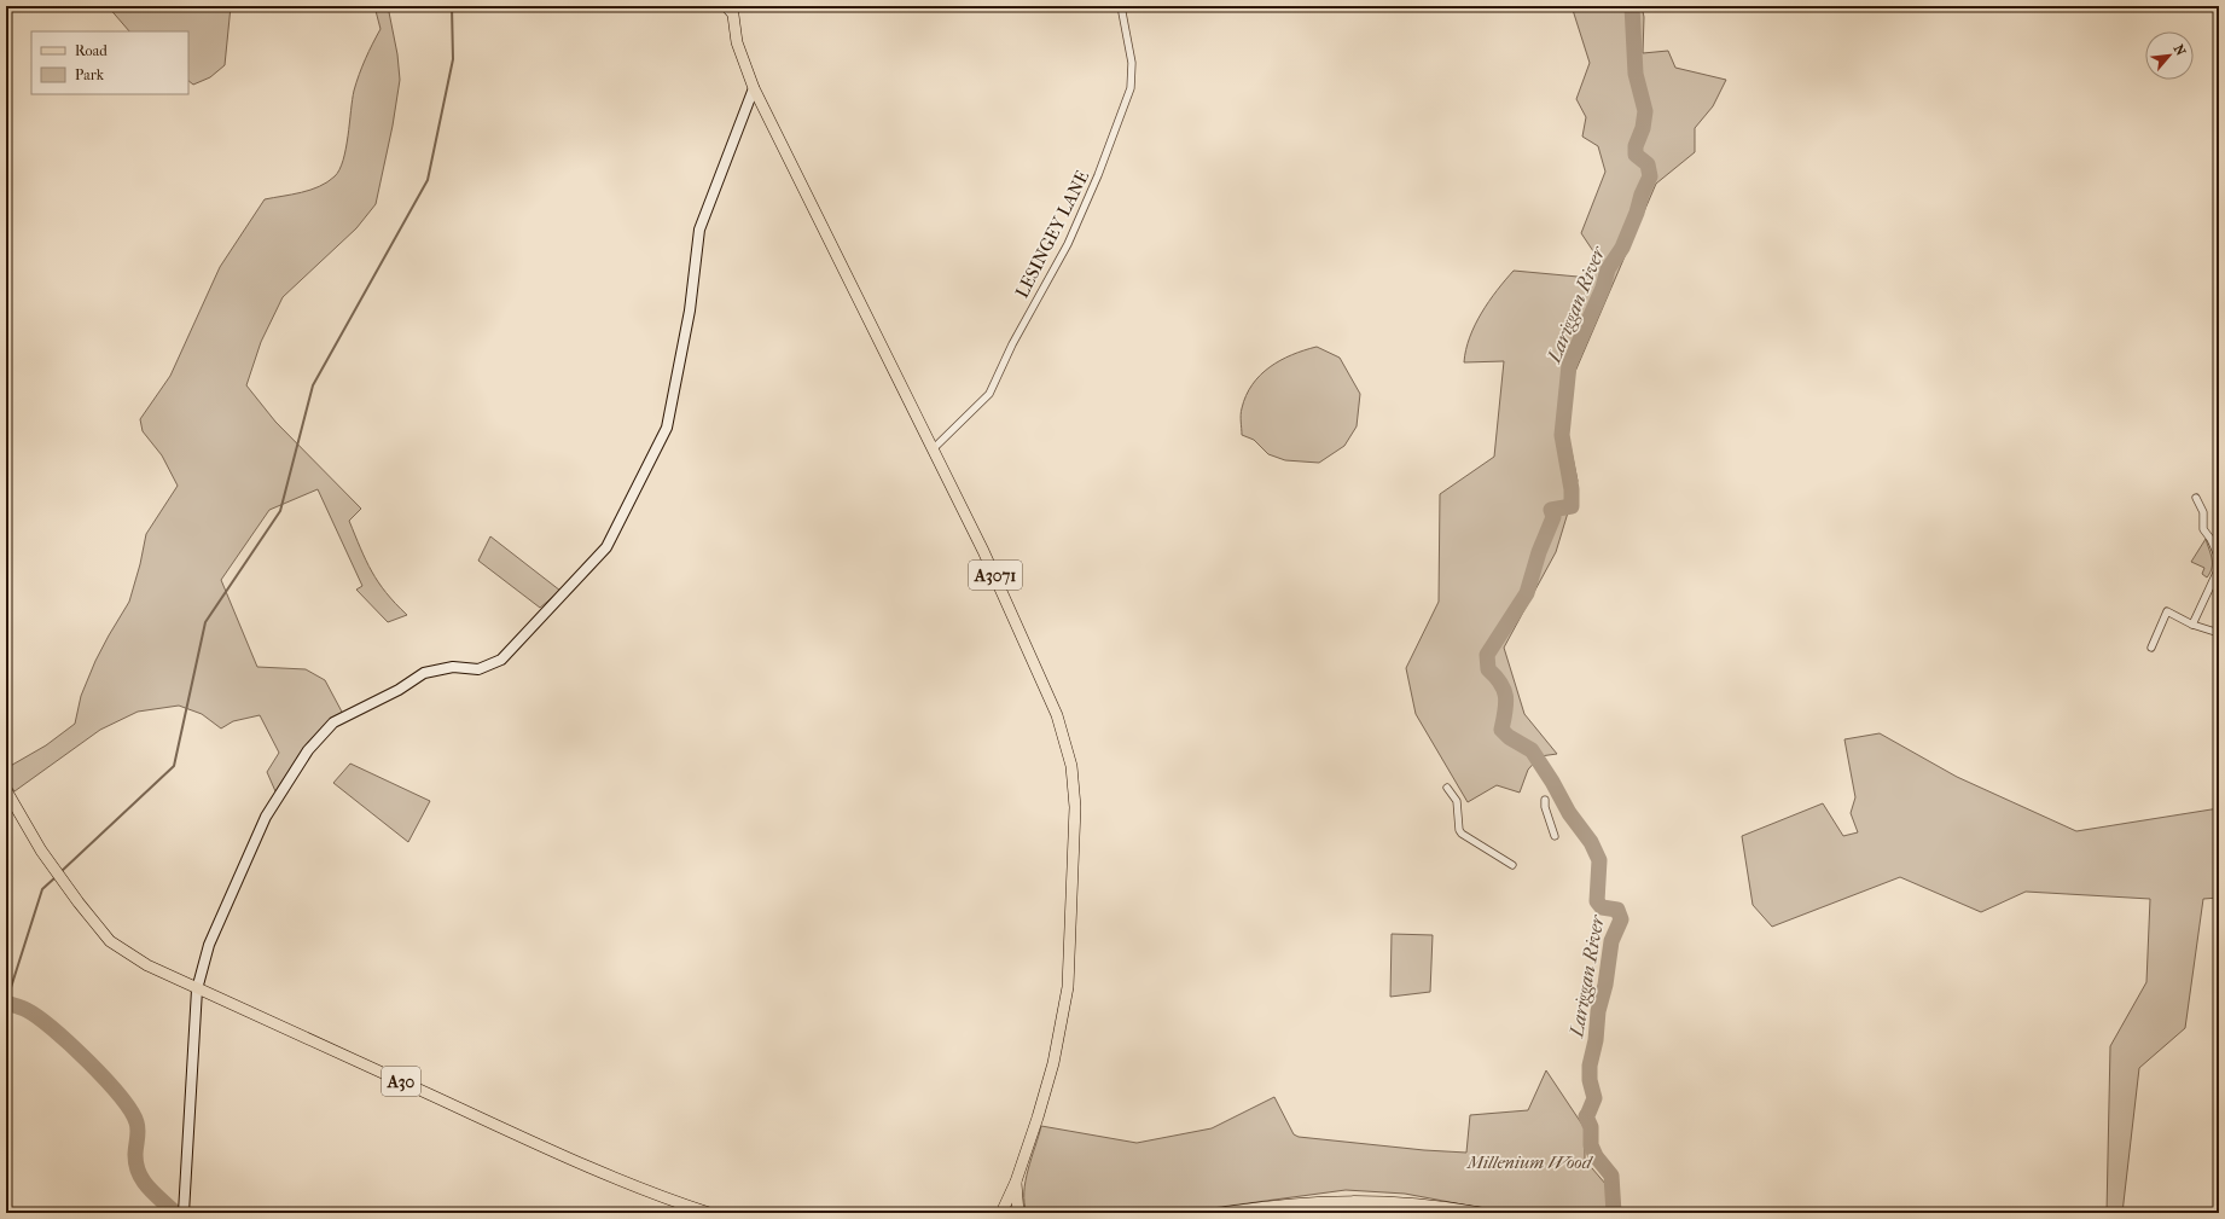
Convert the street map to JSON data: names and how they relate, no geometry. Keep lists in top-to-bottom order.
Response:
{
  "streets": {
    "main road": ["A3071", "A30"],
    "street": ["LESINGEY LANE"]
  },
  "crossings": [
    ["LESINGEY LANE", "A3071"]
  ],
  "water": ["Lariggan River"],
  "parks": ["Millenium Wood"],
  "legend": ["Road", "Park"],
  "north": "top right"
}
